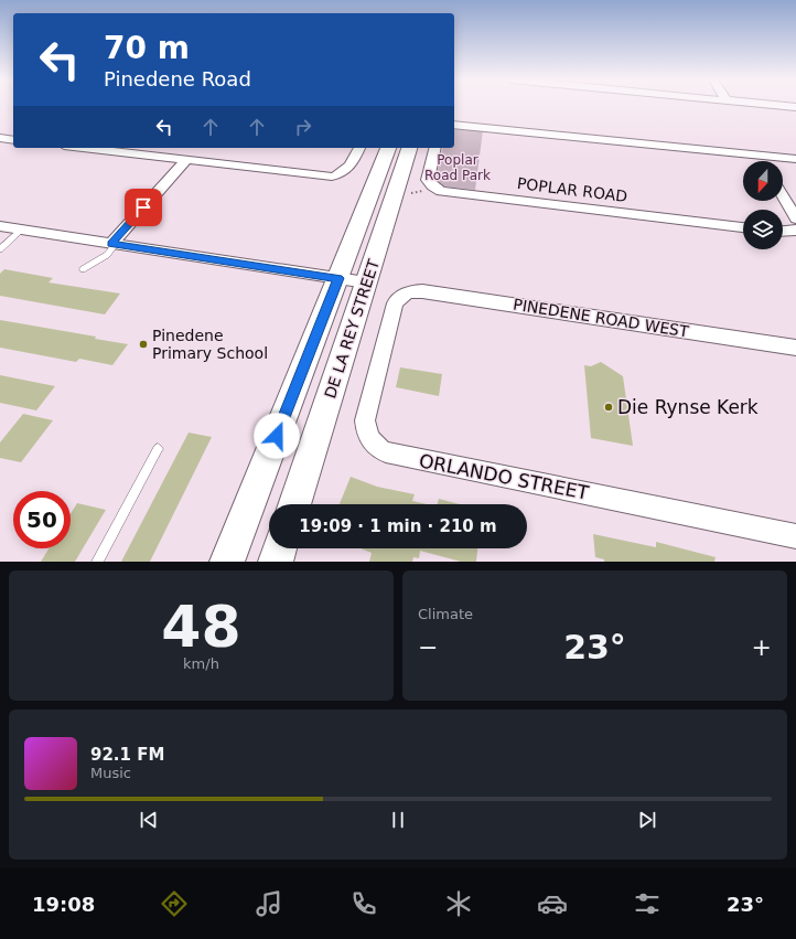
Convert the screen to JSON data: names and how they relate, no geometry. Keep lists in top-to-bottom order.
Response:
{
  "streets": {
    "main road": ["DE LA REY STREET"],
    "street": ["POPLAR ROAD", "PINEDENE ROAD WEST", "ORLANDO STREET"]
  },
  "crossings": [
    ["PINEDENE ROAD WEST", "ORLANDO STREET"]
  ],
  "parks": ["Poplar Road Park"],
  "places": ["Pinedene Primary School", "Die Rynse Kerk"],
  "north": "bottom",
  "page": {
    "turn": ["70 m", "Pinedene Road"],
    "limit": "50",
    "trip": "19:09 · 1 min · 210 m",
    "tile": [
      ["48", "km/h"],
      "Climate"
    ],
    "heat": ["−", "23°", "+"],
    "song": ["92.1 FM", "Music"],
    "tabs": ["19:08", "23°"]
  }
}
